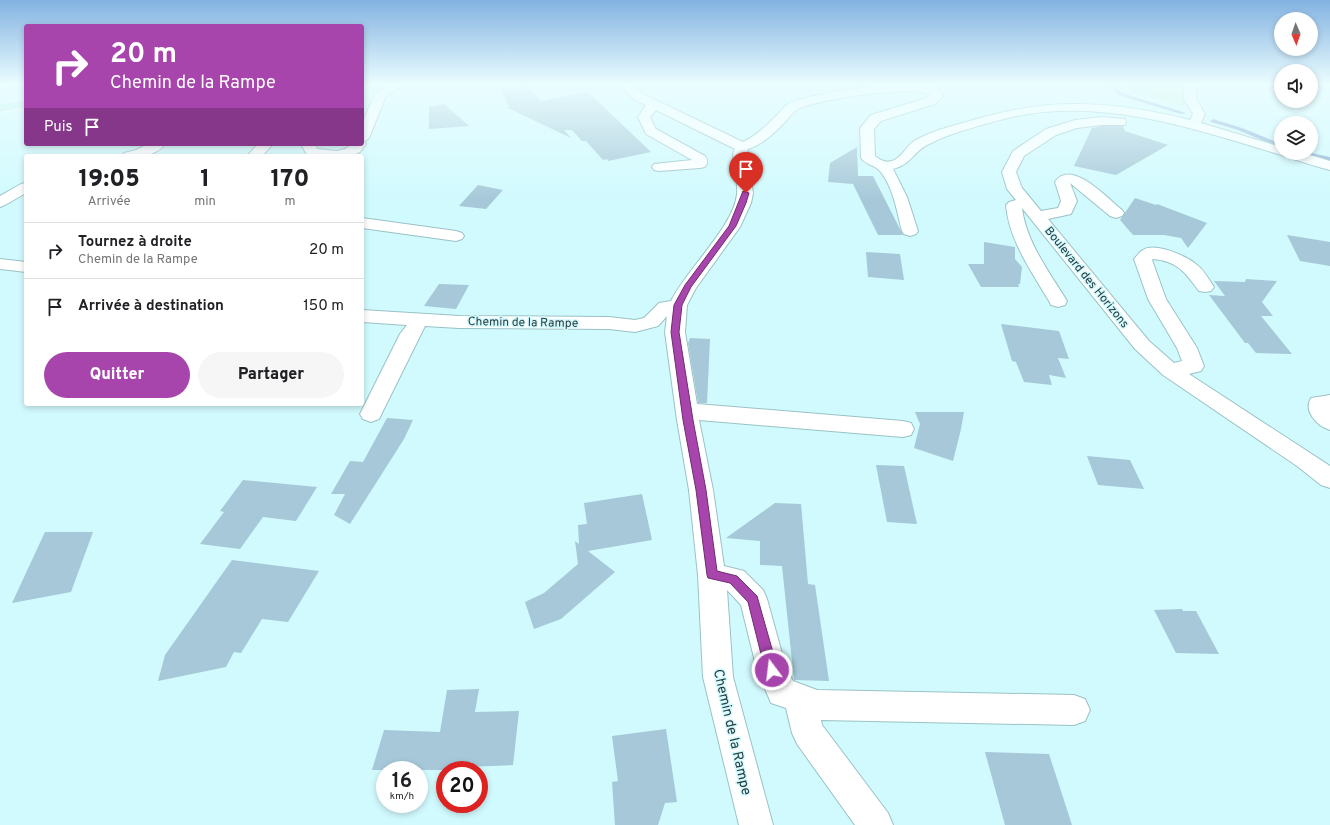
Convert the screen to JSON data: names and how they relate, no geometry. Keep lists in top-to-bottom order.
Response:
{
  "streets": {
    "street": ["Boulevard des Horizons", "Chemin de la Rampe"]
  },
  "north": "bottom",
  "page": {
    "turn": ["20 m", "Chemin de la Rampe"],
    "then": "Puis",
    "eta": [
      "19:05",
      "Arrivée",
      "1",
      "min",
      "170",
      "m"
    ],
    "list": [
      {
        "name": "Tournez à droite",
        "note": "Chemin de la Rampe",
        "value": "20 m"
      },
      {
        "name": "Arrivée à destination",
        "value": "150 m"
      }
    ],
    "buttons": ["Quitter", "Partager"],
    "speed": "16 km/h",
    "limit": "20"
  }
}
